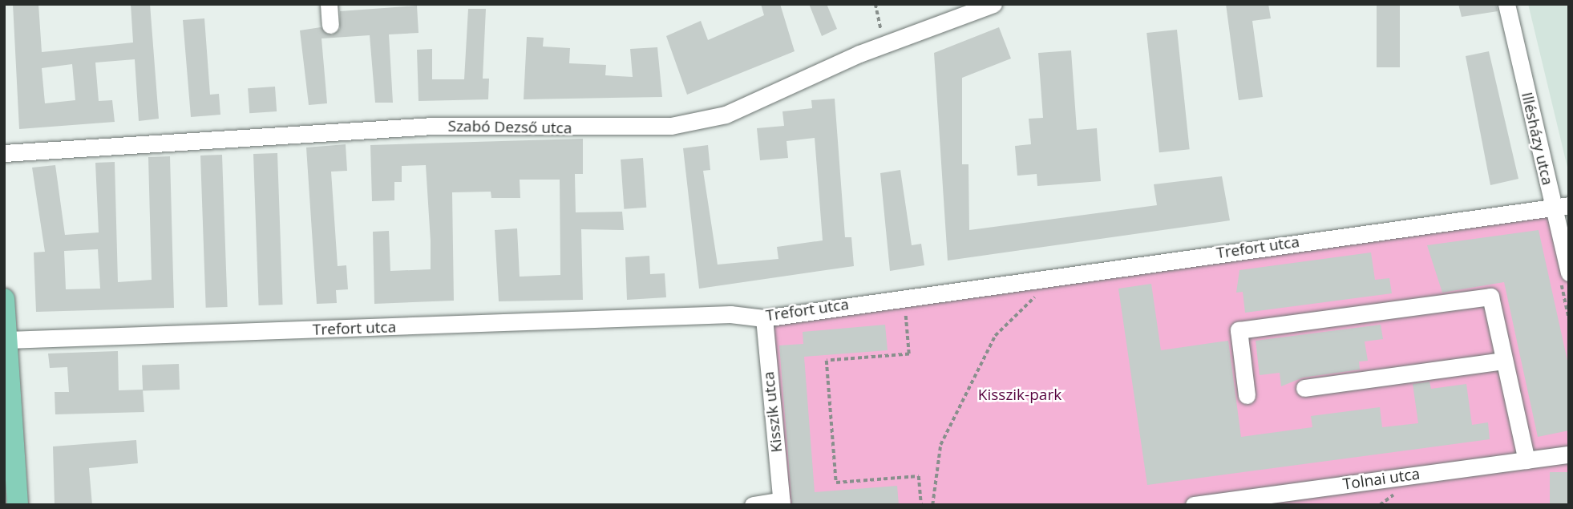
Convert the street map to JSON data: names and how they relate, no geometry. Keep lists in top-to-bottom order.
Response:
{
  "streets": {
    "street": [
      "Szabó Dezső utca",
      "Illésházy utca",
      "Trefort utca",
      "Kisszik utca",
      "Tolnai utca"
    ]
  },
  "crossings": [
    ["Illésházy utca", "Trefort utca"],
    ["Trefort utca", "Kisszik utca"]
  ],
  "parks": ["Kisszik-park"]
}
